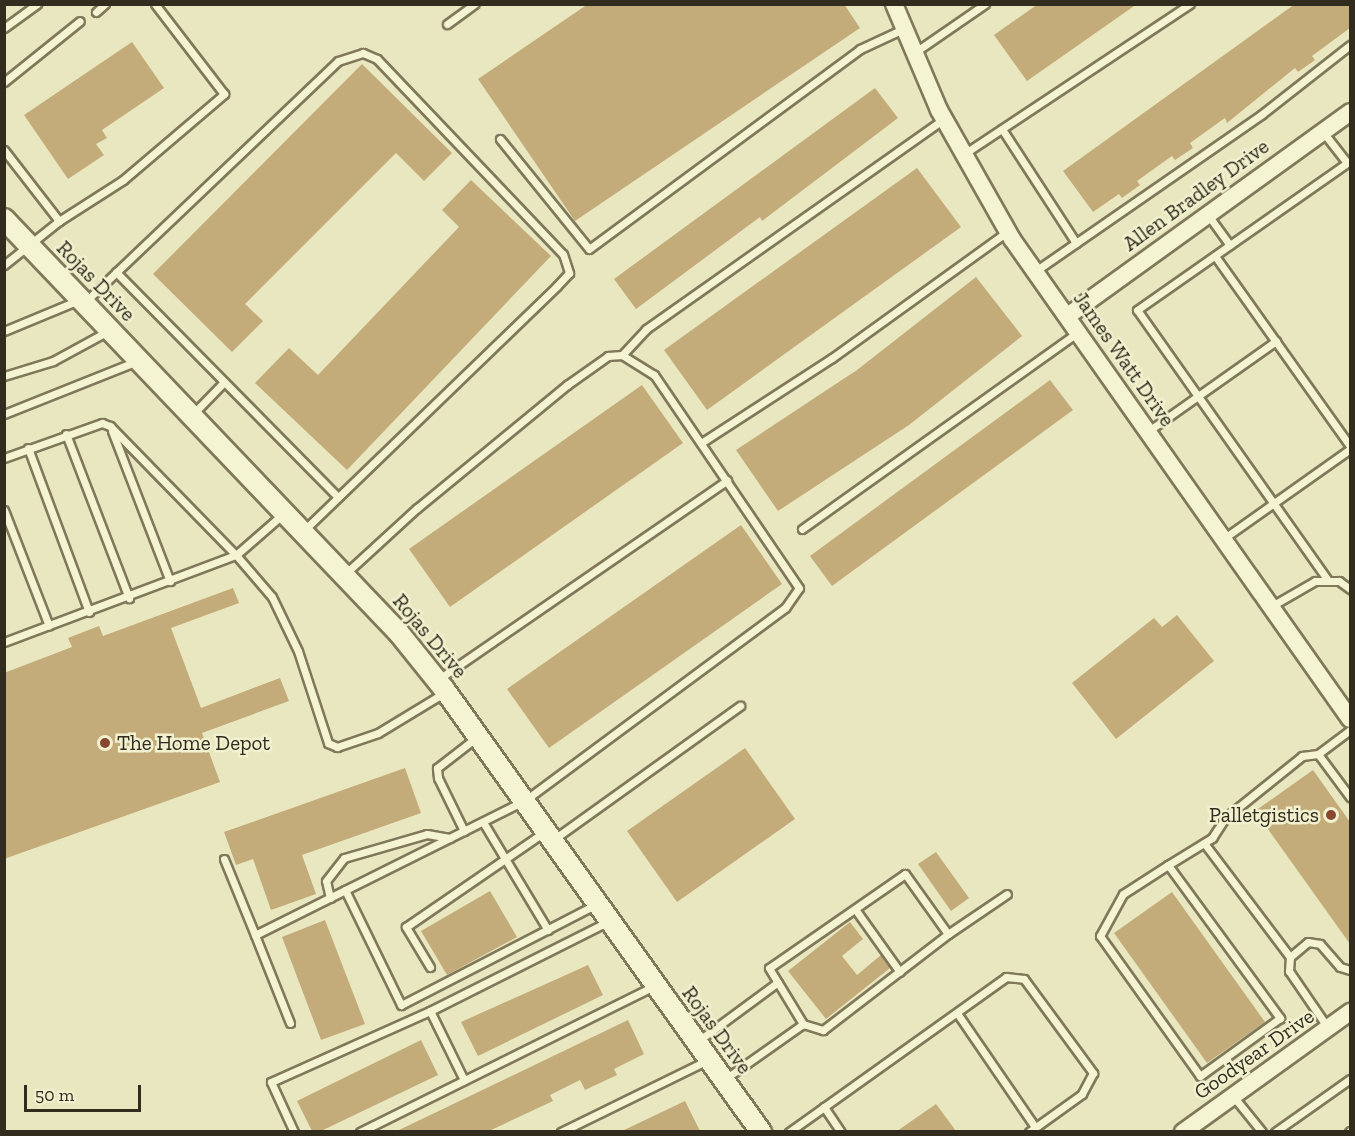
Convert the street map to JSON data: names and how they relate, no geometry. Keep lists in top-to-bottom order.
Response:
{
  "streets": {
    "main road": ["Rojas Drive"],
    "street": ["Allen Bradley Drive", "James Watt Drive", "Goodyear Drive"]
  },
  "crossings": [
    ["Allen Bradley Drive", "James Watt Drive"]
  ],
  "places": ["The Home Depot", "Palletgistics"],
  "scale_bar": "50 m"
}
